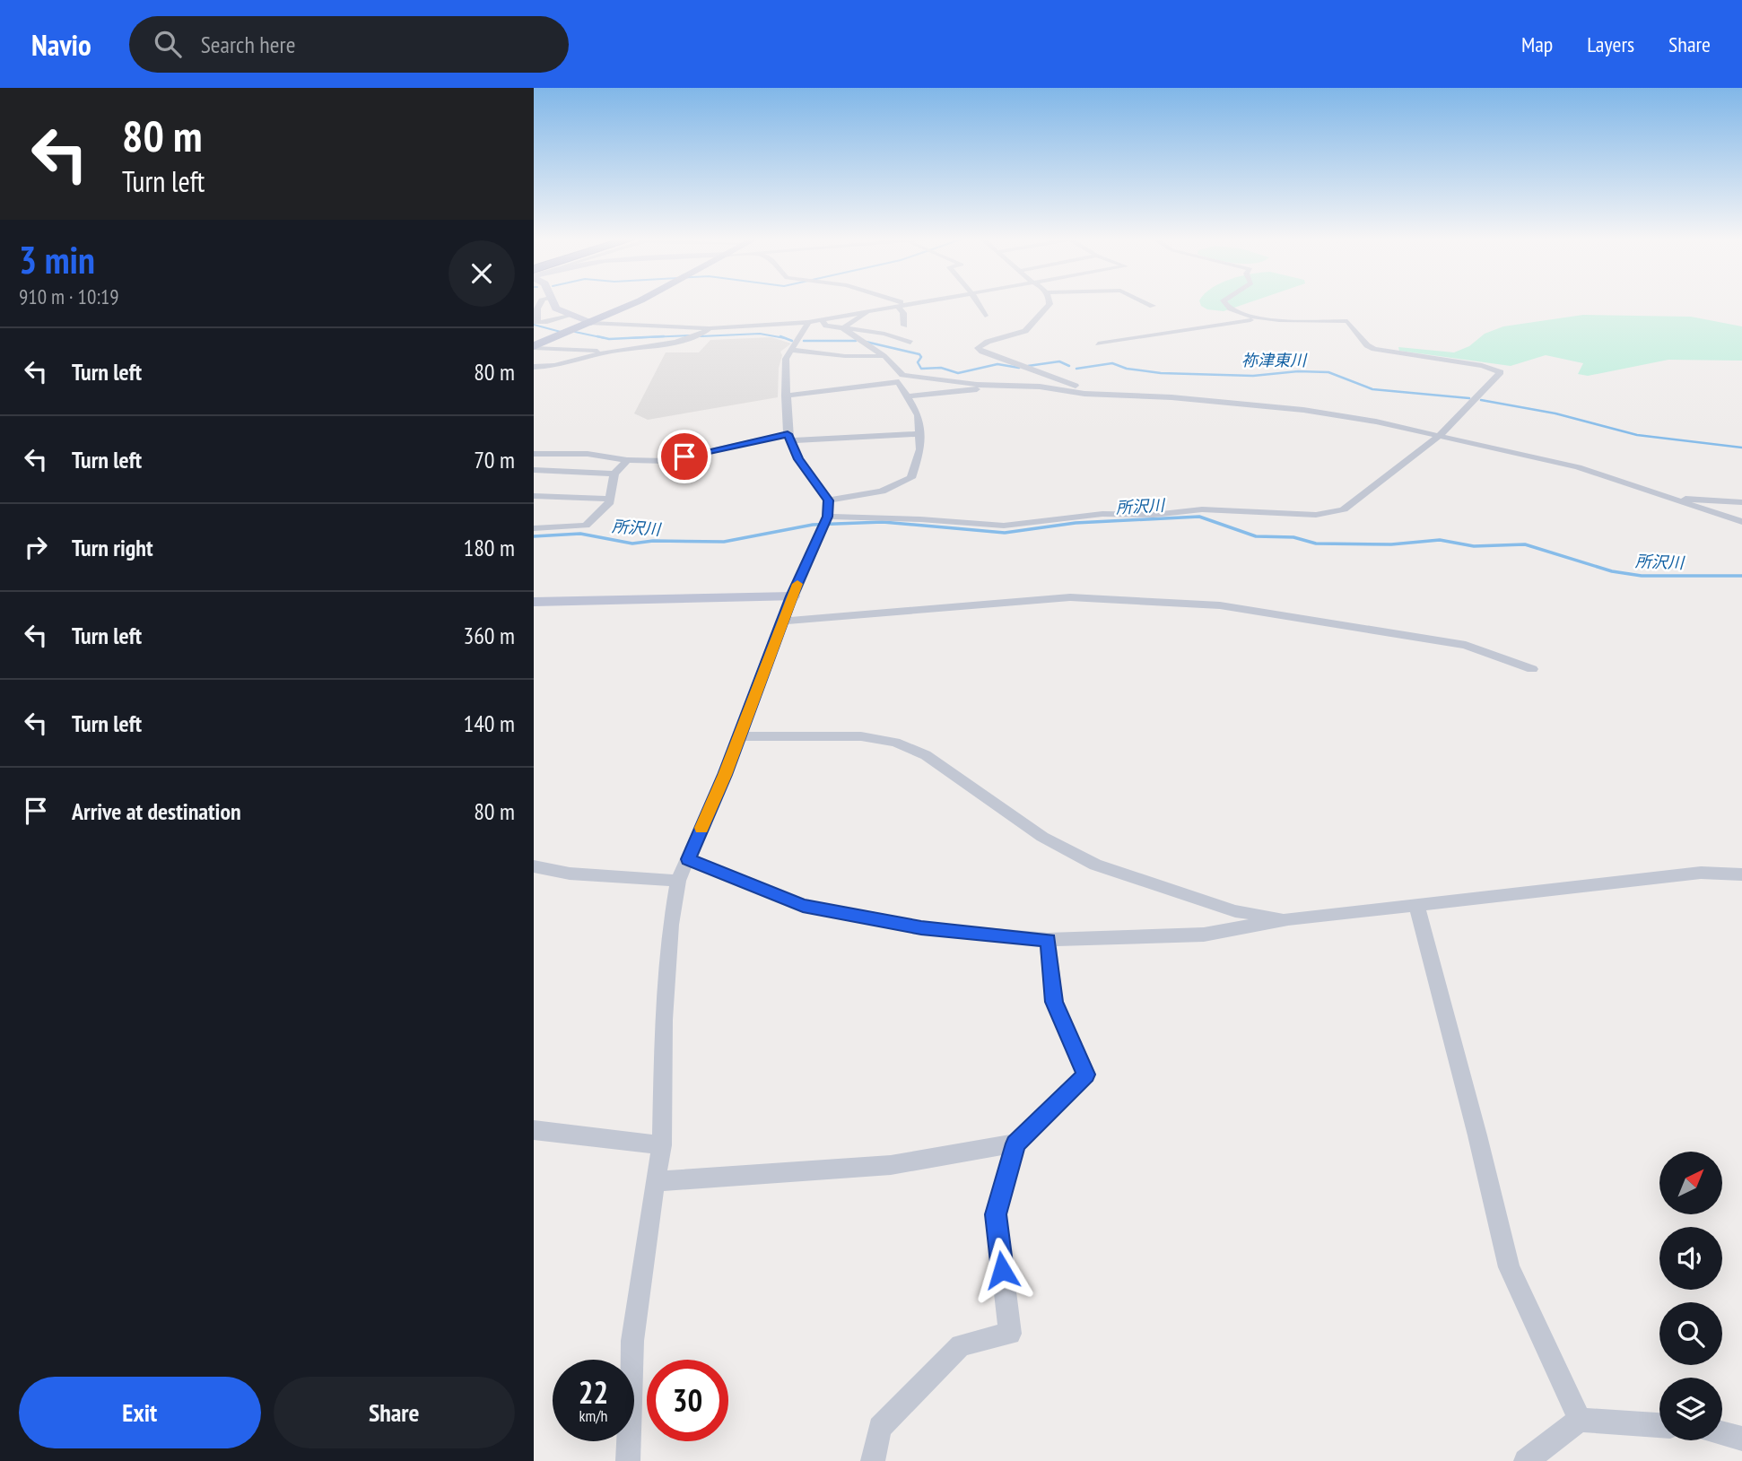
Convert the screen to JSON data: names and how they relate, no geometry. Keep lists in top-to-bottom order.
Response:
{
  "water": ["祢津東川", "所沢川"],
  "north": "top right",
  "page": {
    "header": "Navio",
    "search": "Search here",
    "nav": ["Map", "Layers", "Share"],
    "turn": ["80 m", "Turn left"],
    "heading": ["3 min", "910 m · 10:19"],
    "list": [
      {
        "name": "Turn left",
        "value": "80 m"
      },
      {
        "name": "Turn left",
        "value": "70 m"
      },
      {
        "name": "Turn right",
        "value": "180 m"
      },
      {
        "name": "Turn left",
        "value": "360 m"
      },
      {
        "name": "Turn left",
        "value": "140 m"
      },
      {
        "name": "Arrive at destination",
        "value": "80 m"
      }
    ],
    "speed": "22 km/h",
    "limit": "30",
    "buttons": ["Exit", "Share"]
  }
}
